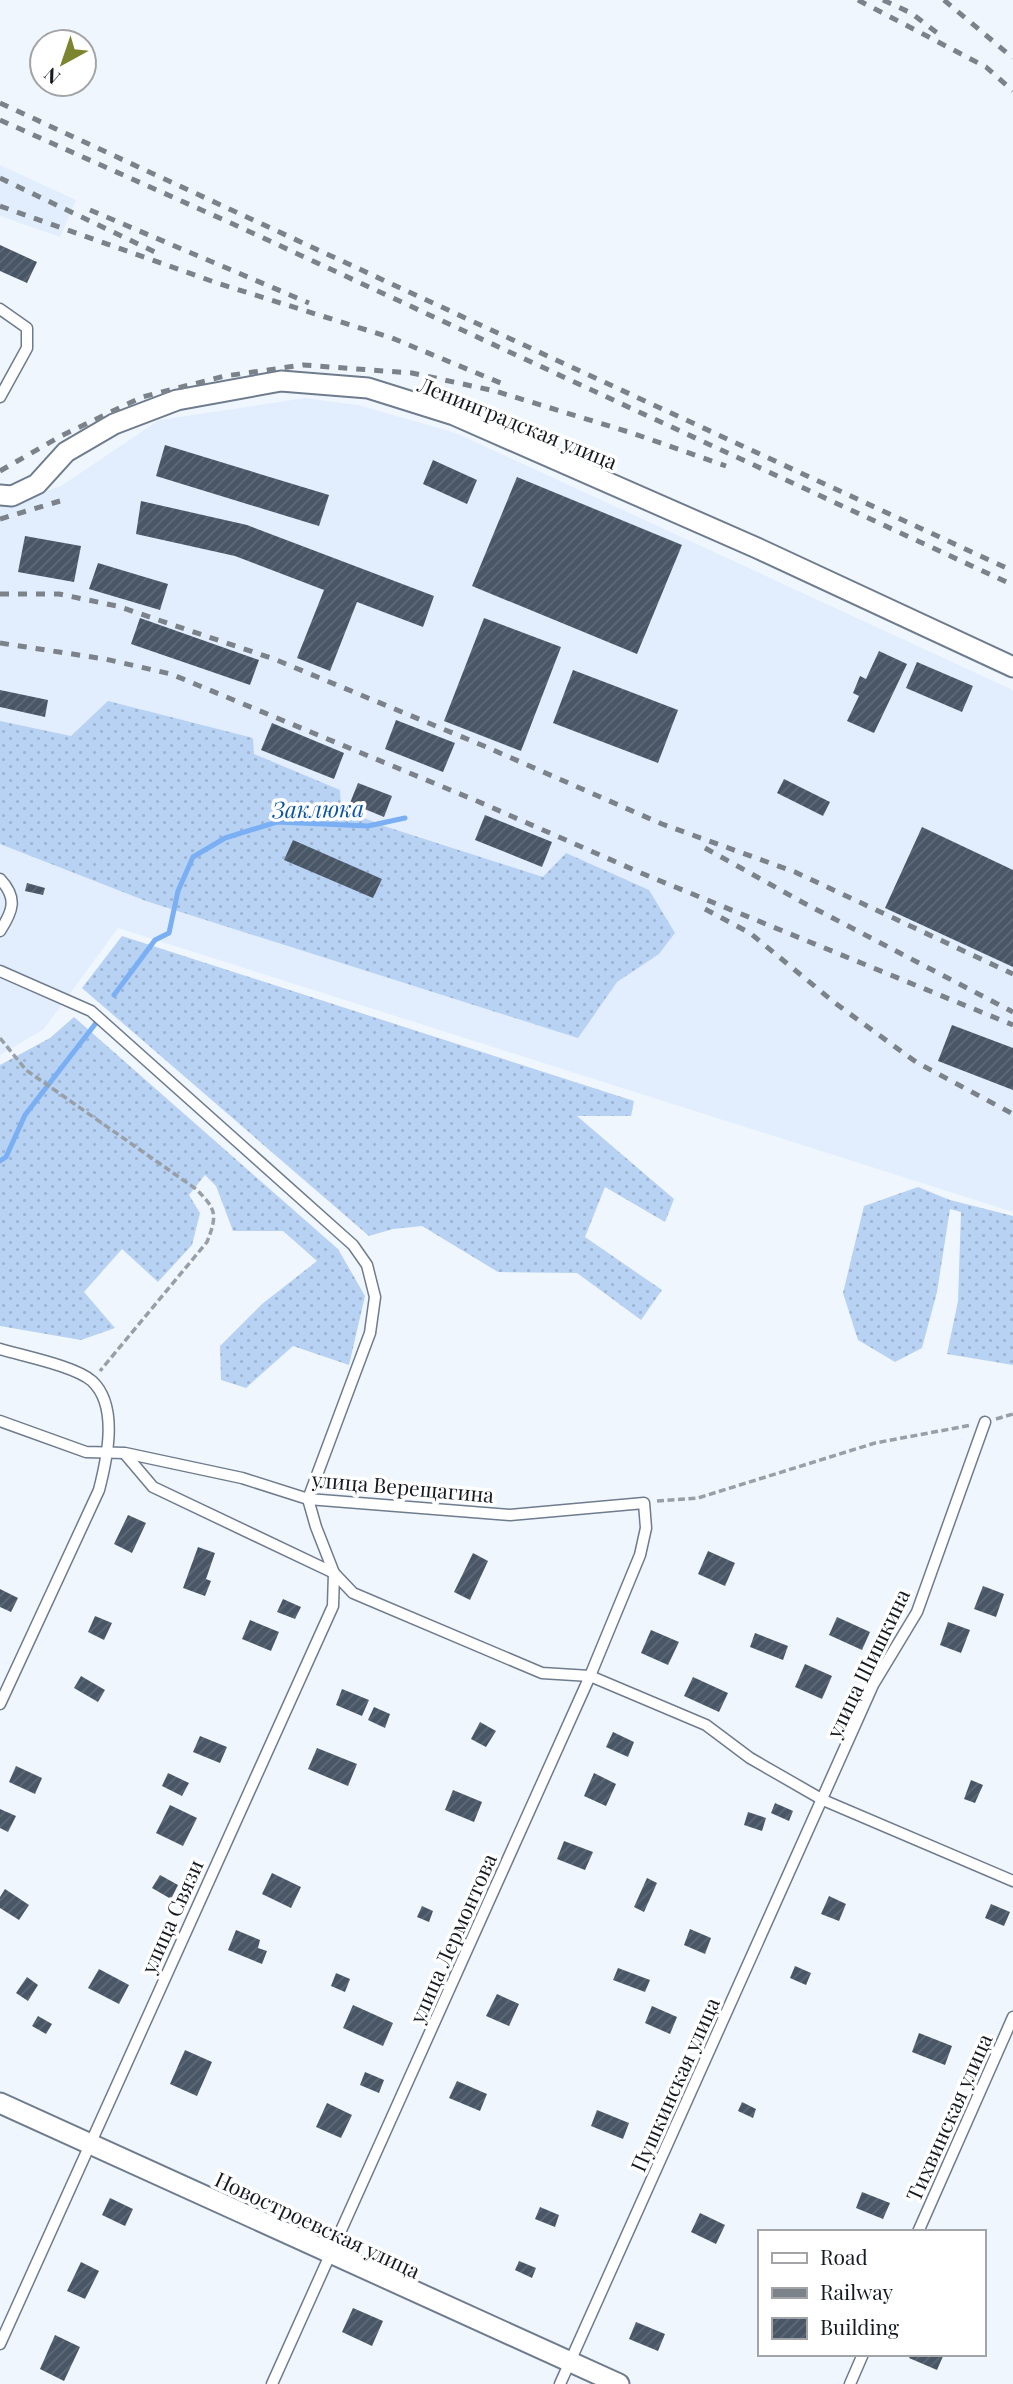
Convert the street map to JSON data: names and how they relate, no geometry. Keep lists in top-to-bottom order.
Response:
{
  "streets": {
    "street": ["Ленинградская улица", "Новостроевская улица"],
    "lane": [
      "улица Верещагина",
      "улица Шишкина",
      "улица Связи",
      "улица Лермонтова",
      "Пушкинская улица",
      "Тихвинская улица"
    ]
  },
  "crossings": [
    ["улица Верещагина", "улица Связи"],
    ["улица Верещагина", "улица Лермонтова"],
    ["улица Шишкина", "Пушкинская улица"],
    ["улица Связи", "Новостроевская улица"],
    ["улица Лермонтова", "Новостроевская улица"],
    ["Пушкинская улица", "Новостроевская улица"]
  ],
  "water": ["Заклюка"],
  "legend": ["Road", "Railway", "Building"],
  "north": "bottom left"
}
